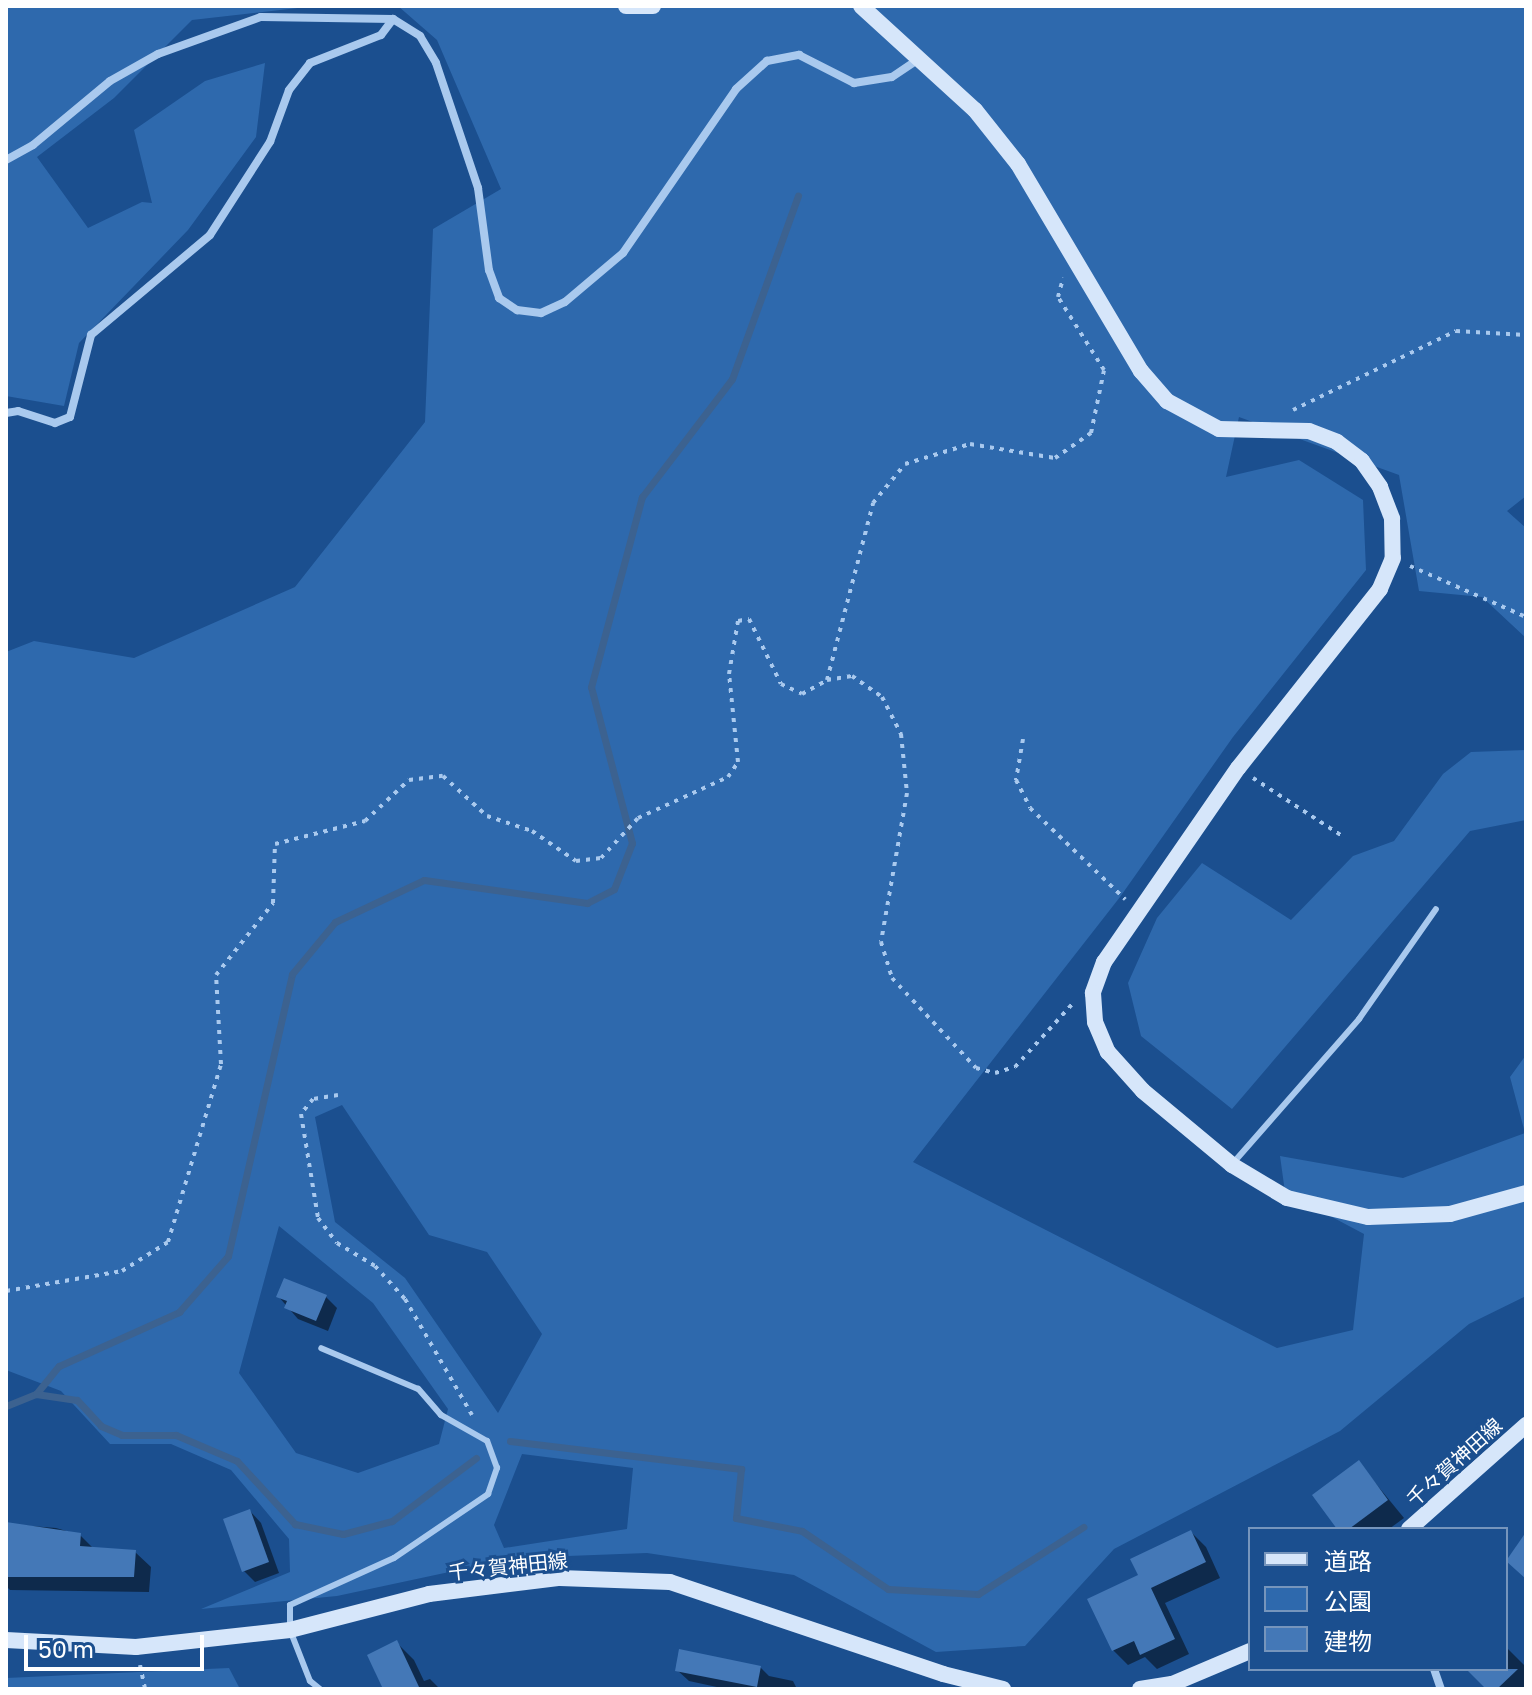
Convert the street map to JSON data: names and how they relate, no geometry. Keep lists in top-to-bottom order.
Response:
{
  "streets": {
    "street": ["千々賀神田線"]
  },
  "legend": ["道路", "公園", "建物"],
  "scale_bar": "50 m"
}
